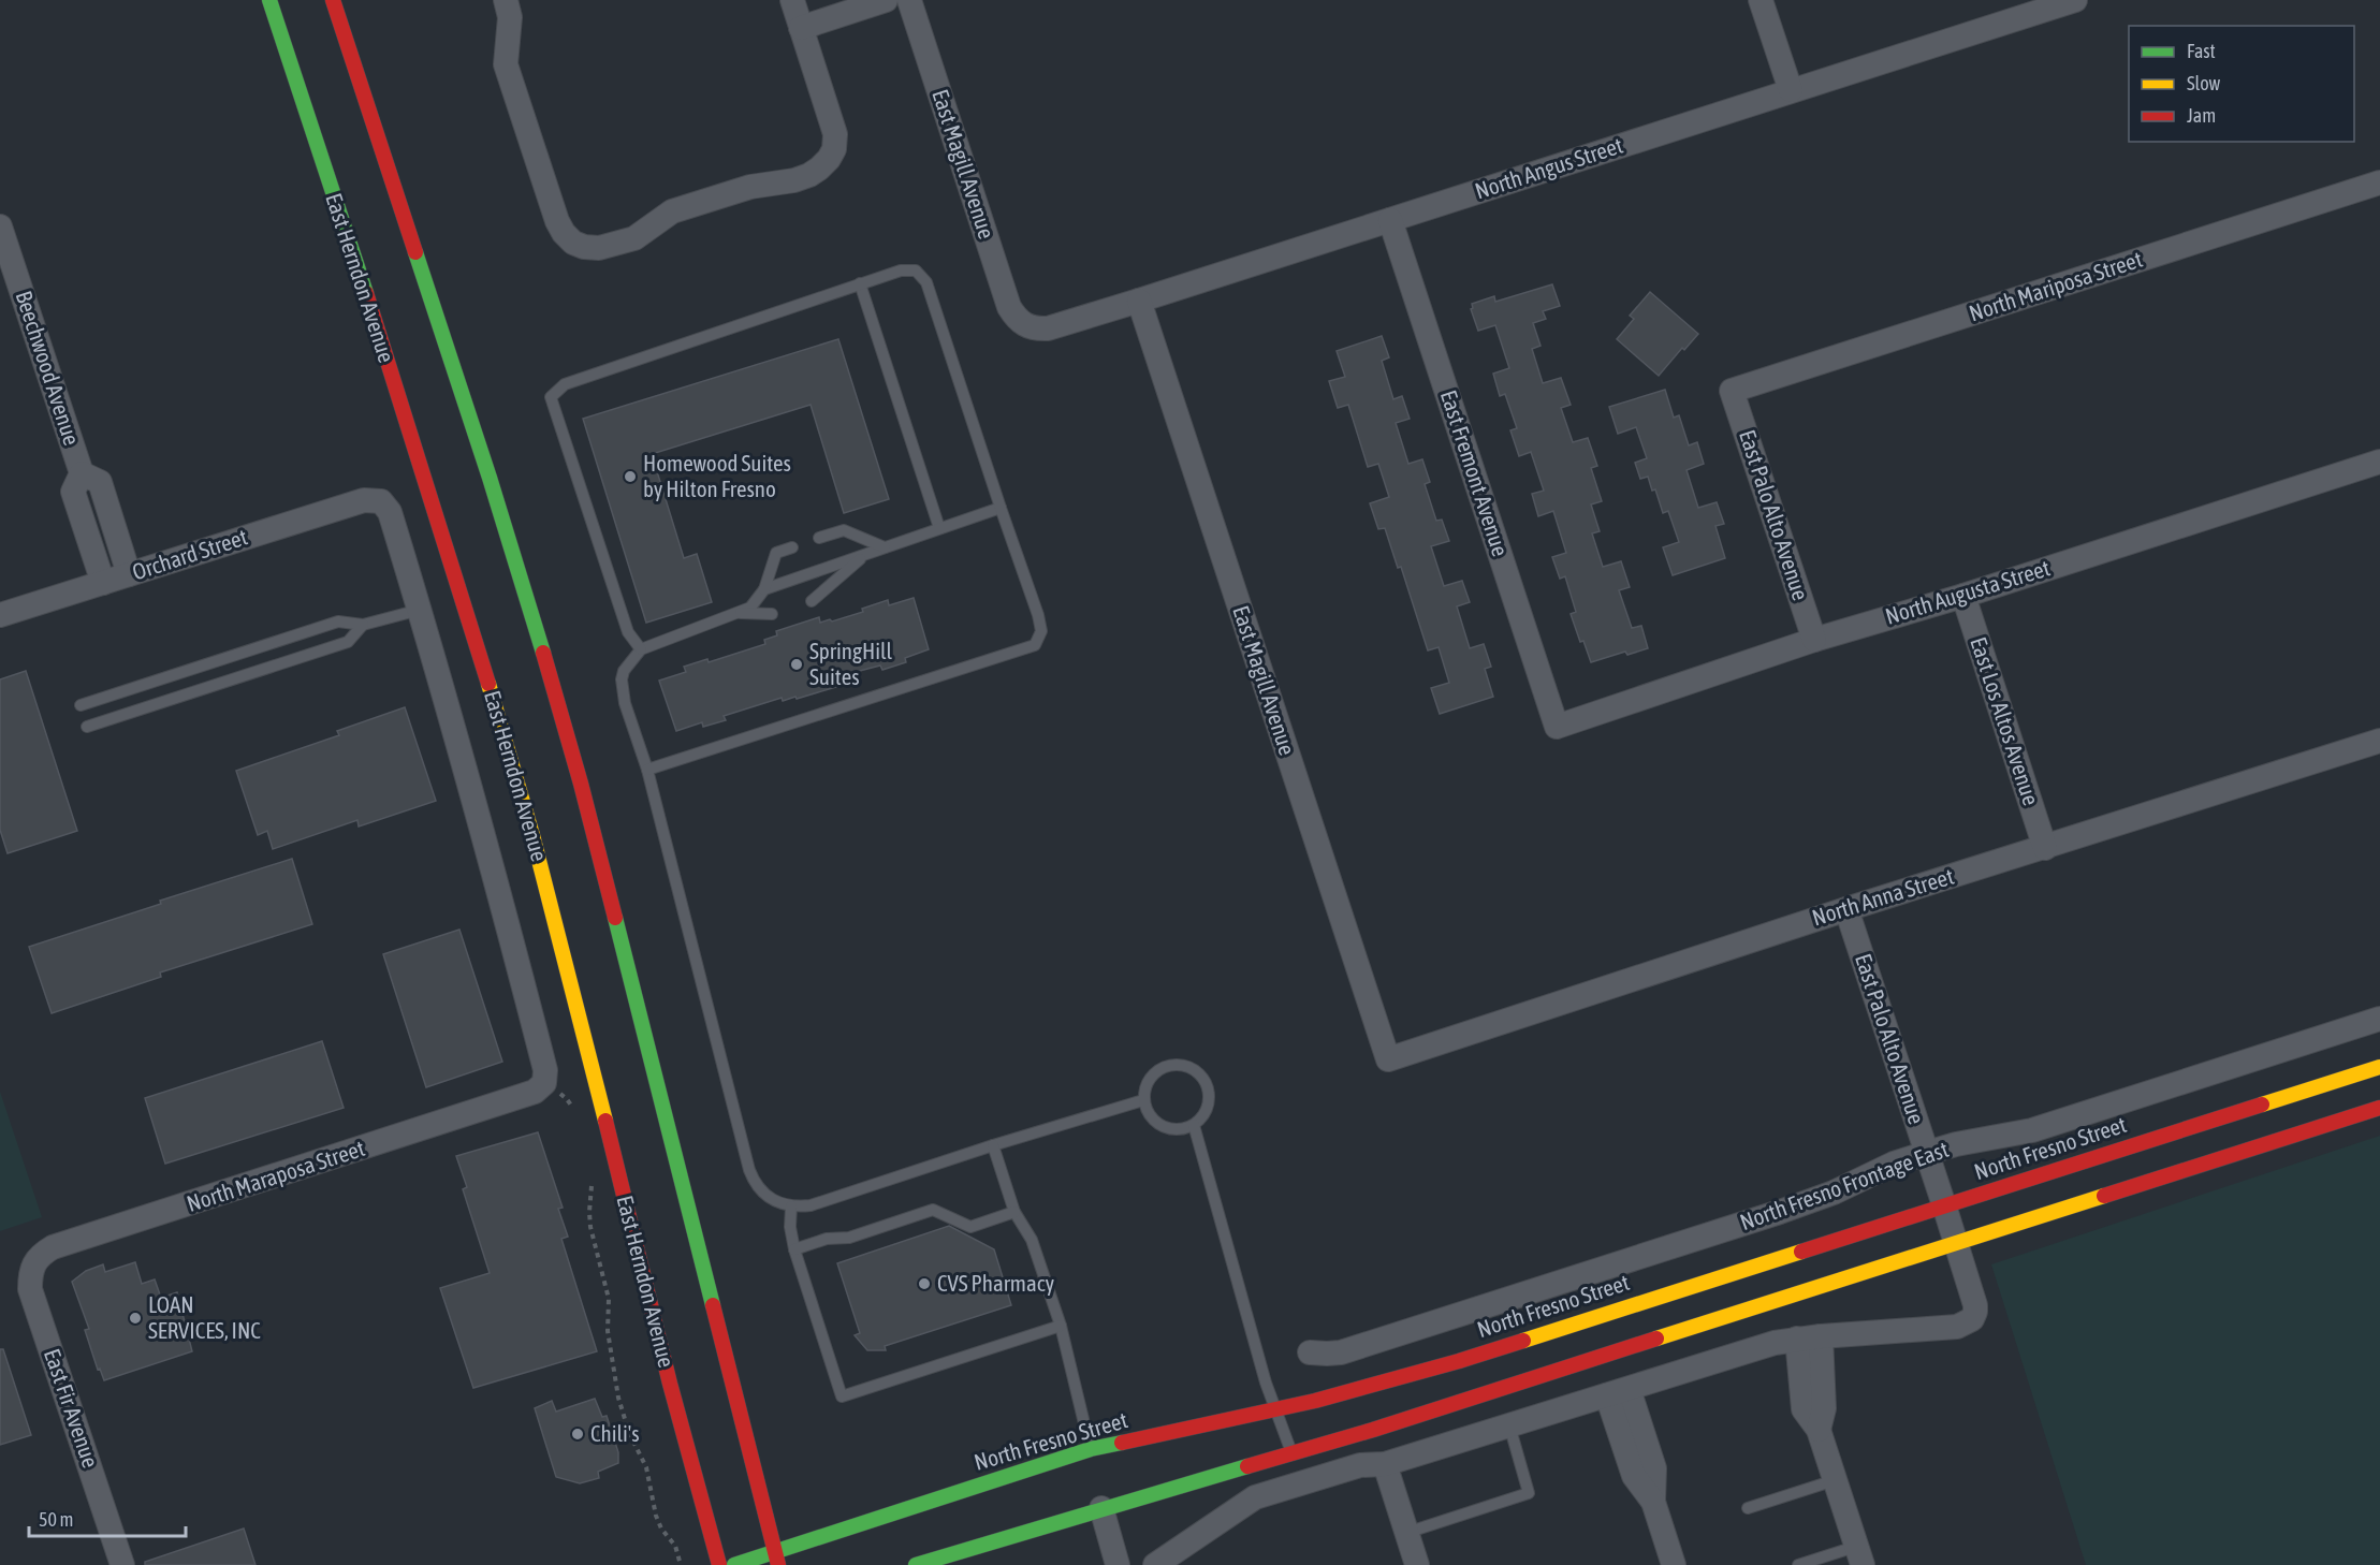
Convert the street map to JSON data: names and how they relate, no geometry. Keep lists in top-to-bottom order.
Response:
{
  "streets": {
    "main road": ["East Herndon Avenue", "North Fresno Street"],
    "street": [
      "East Magill Avenue",
      "North Angus Street",
      "North Mariposa Street",
      "Beechwood Avenue",
      "East Fremont Avenue",
      "East Palo Alto Avenue",
      "Orchard Street",
      "North Augusta Street",
      "East Los Altos Avenue",
      "North Anna Street",
      "North Maraposa Street",
      "North Fresno Frontage East",
      "East Fir Avenue"
    ]
  },
  "crossings": [
    ["East Magill Avenue", "North Angus Street"],
    ["East Magill Avenue", "North Anna Street"],
    ["North Angus Street", "East Fremont Avenue"],
    ["East Herndon Avenue", "Orchard Street"],
    ["East Herndon Avenue", "North Maraposa Street"],
    ["North Mariposa Street", "East Palo Alto Avenue"],
    ["Beechwood Avenue", "Orchard Street"],
    ["East Fremont Avenue", "North Augusta Street"],
    ["East Palo Alto Avenue", "North Augusta Street"],
    ["East Palo Alto Avenue", "North Anna Street"],
    ["East Palo Alto Avenue", "North Fresno Street"],
    ["East Palo Alto Avenue", "North Fresno Frontage East"],
    ["North Augusta Street", "East Los Altos Avenue"],
    ["East Los Altos Avenue", "North Anna Street"],
    ["North Maraposa Street", "East Fir Avenue"]
  ],
  "places": [
    "Homewood Suites by Hilton Fresno",
    "SpringHill Suites",
    "CVS Pharmacy",
    "LOAN SERVICES, INC",
    "Chili's"
  ],
  "legend": ["Fast", "Slow", "Jam"],
  "scale_bar": "50 m"
}
